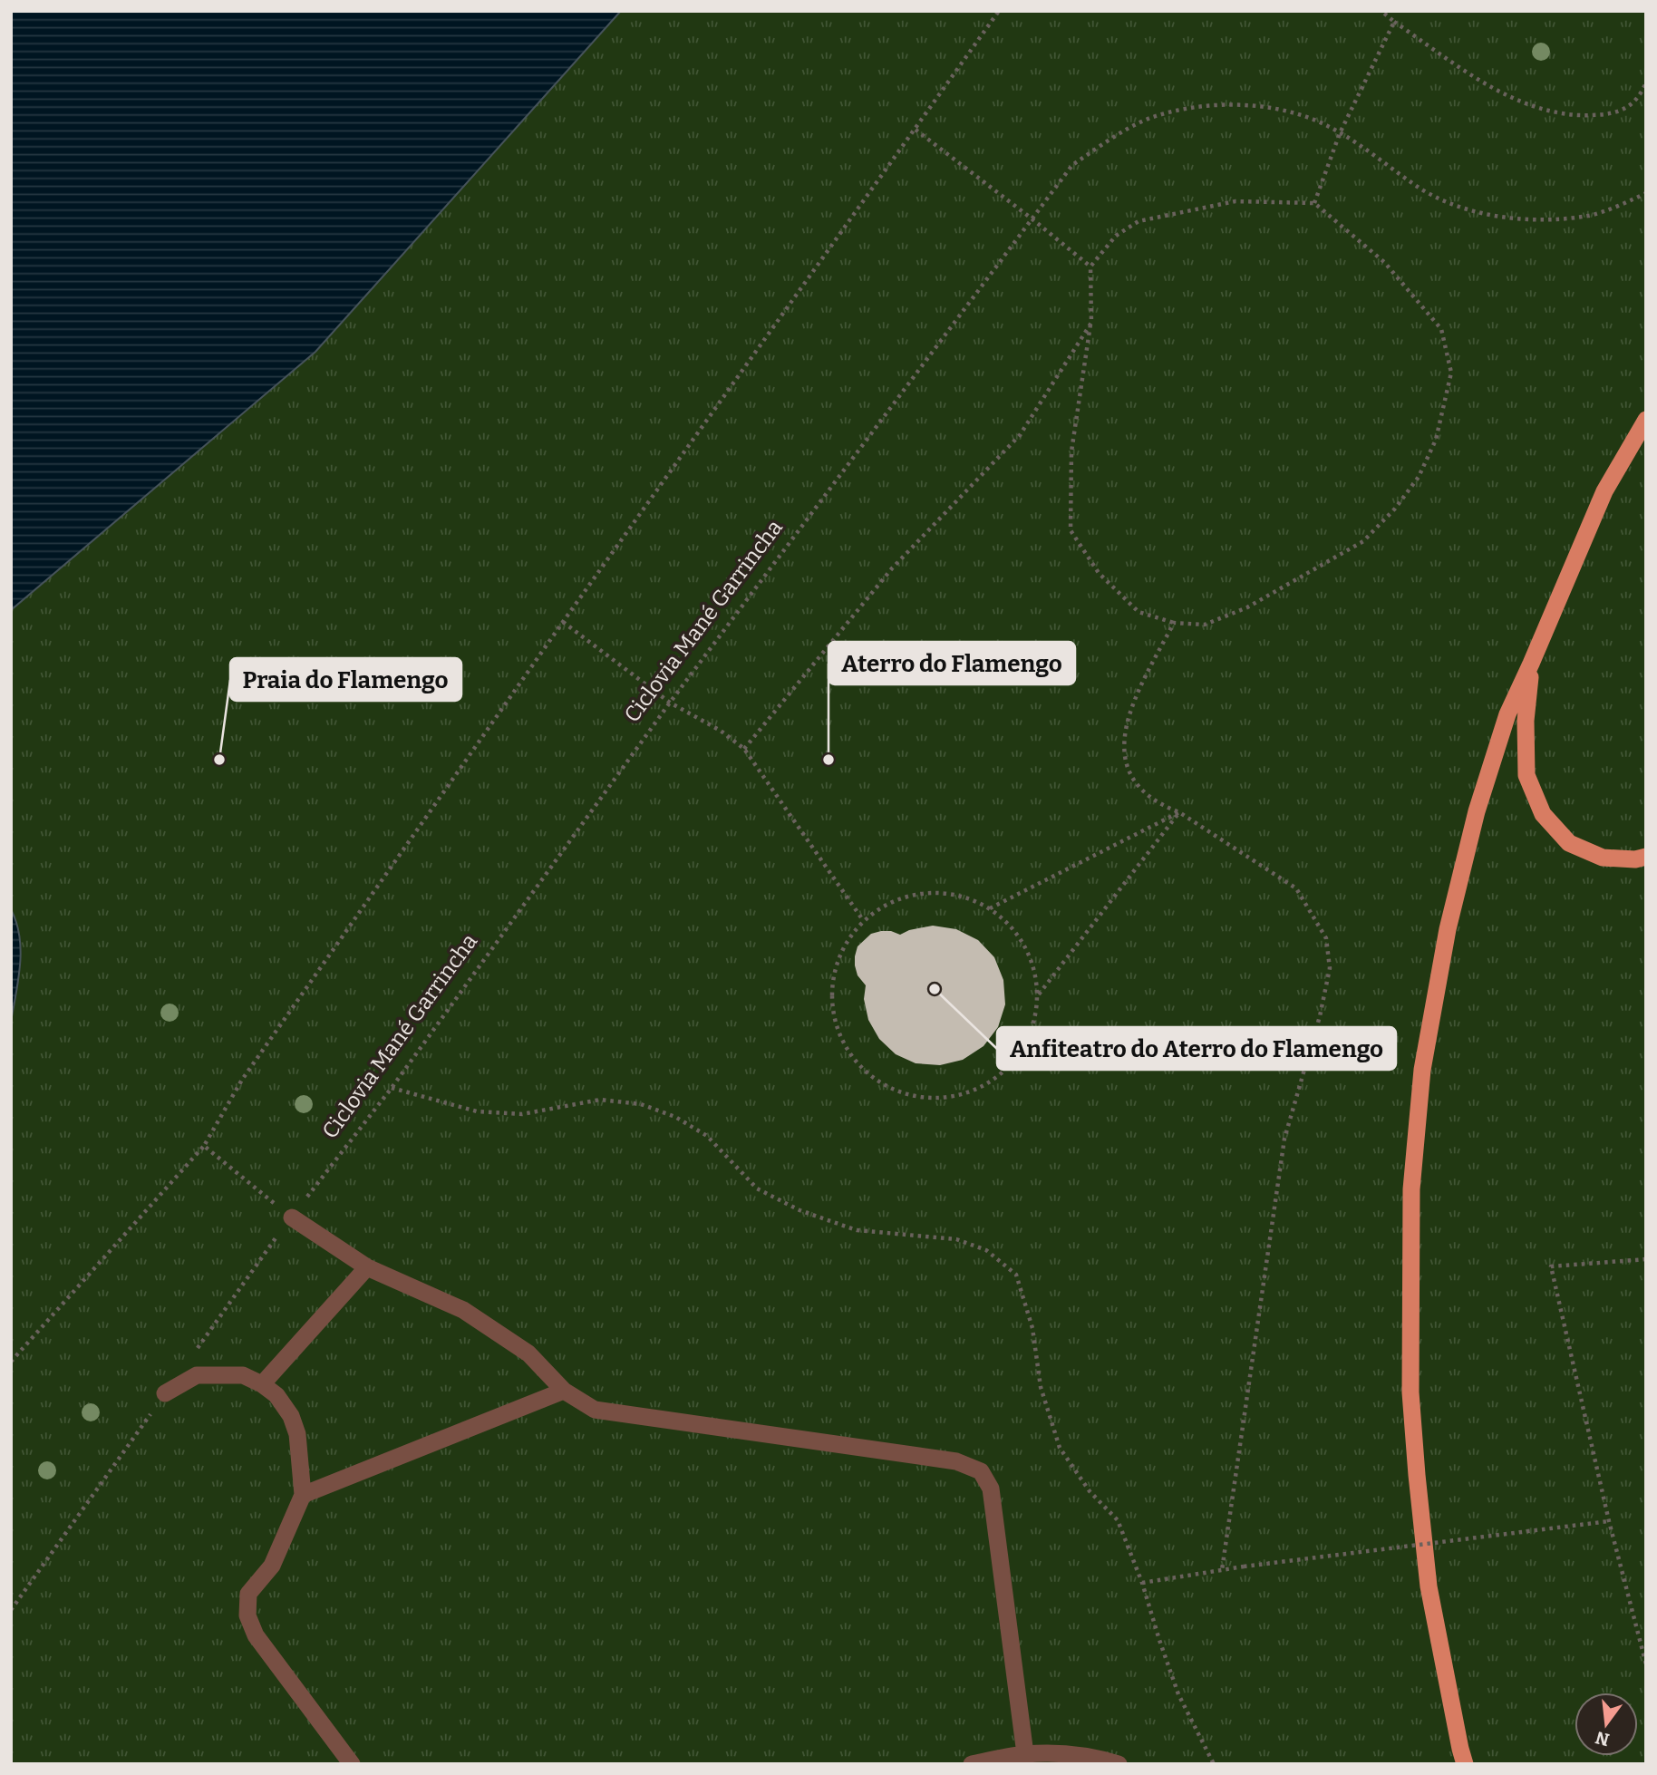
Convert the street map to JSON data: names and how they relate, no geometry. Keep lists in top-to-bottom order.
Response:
{
  "streets": {
    "path": ["Ciclovia Mané Garrincha"]
  },
  "places": ["Praia do Flamengo", "Aterro do Flamengo", "Anfiteatro do Aterro do Flamengo"],
  "north": "bottom"
}
